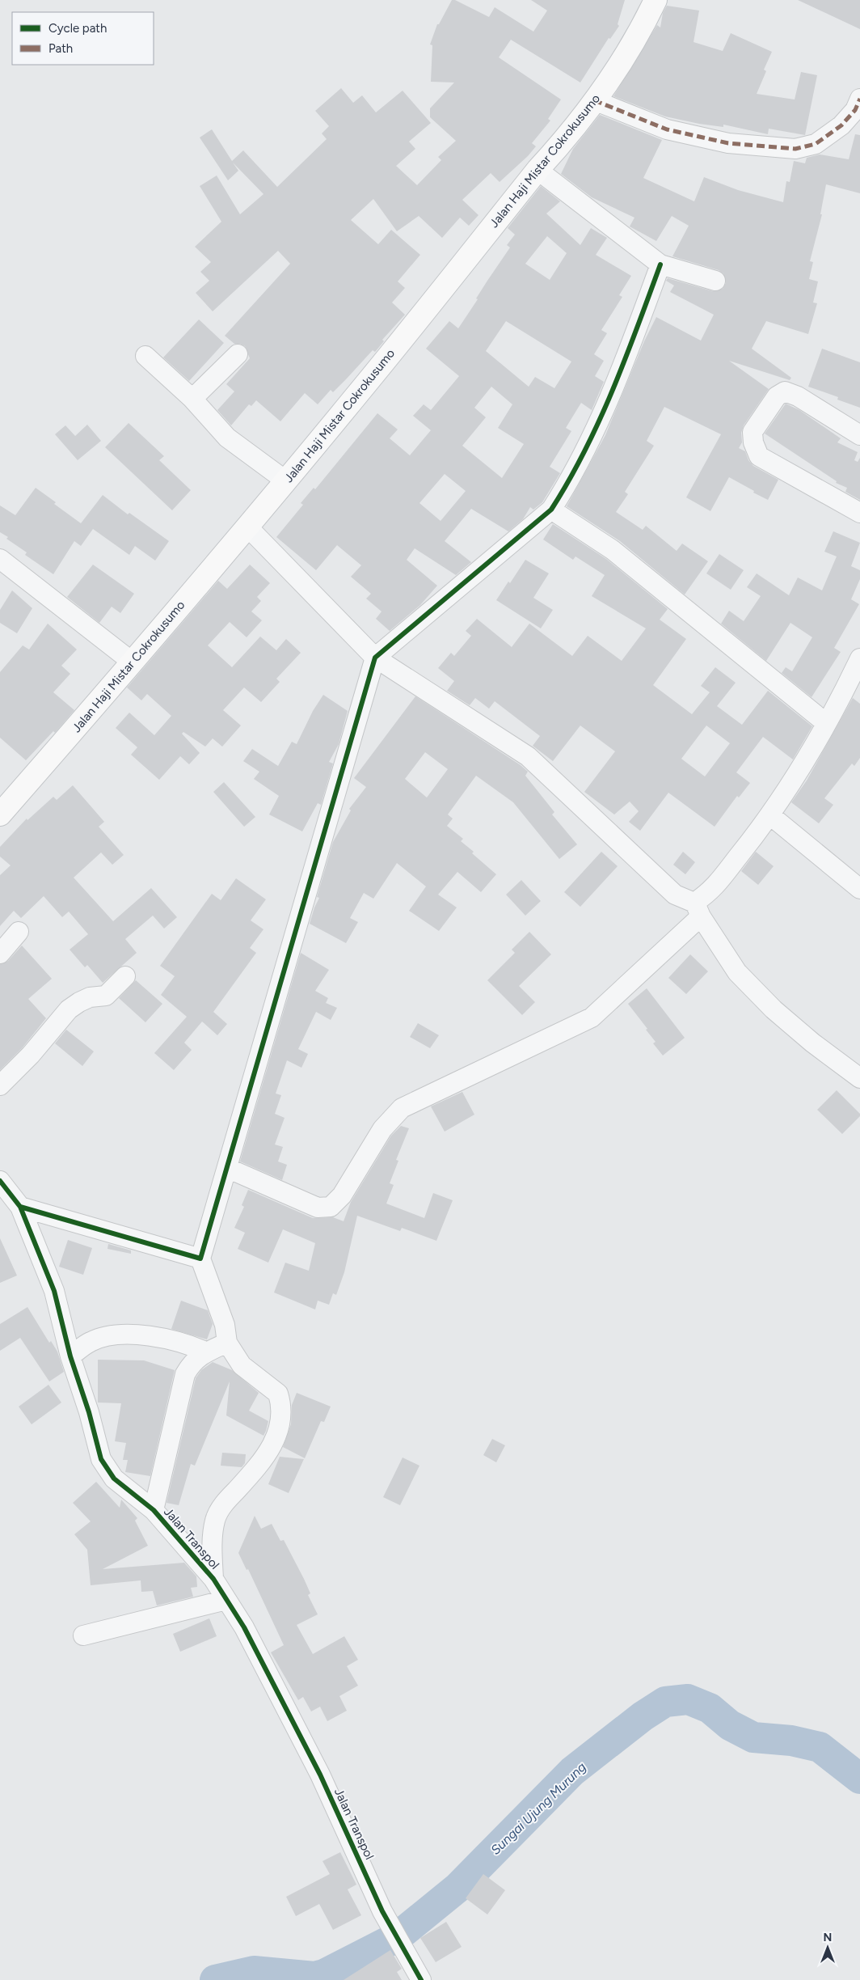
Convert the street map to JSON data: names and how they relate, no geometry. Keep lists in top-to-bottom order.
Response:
{
  "streets": {
    "main road": ["Jalan Haji Mistar Cokrokusumo"],
    "street": ["Jalan Transpol"]
  },
  "water": ["Sungai Ujung Murung"],
  "legend": ["Cycle path", "Path"],
  "north": "top"
}
